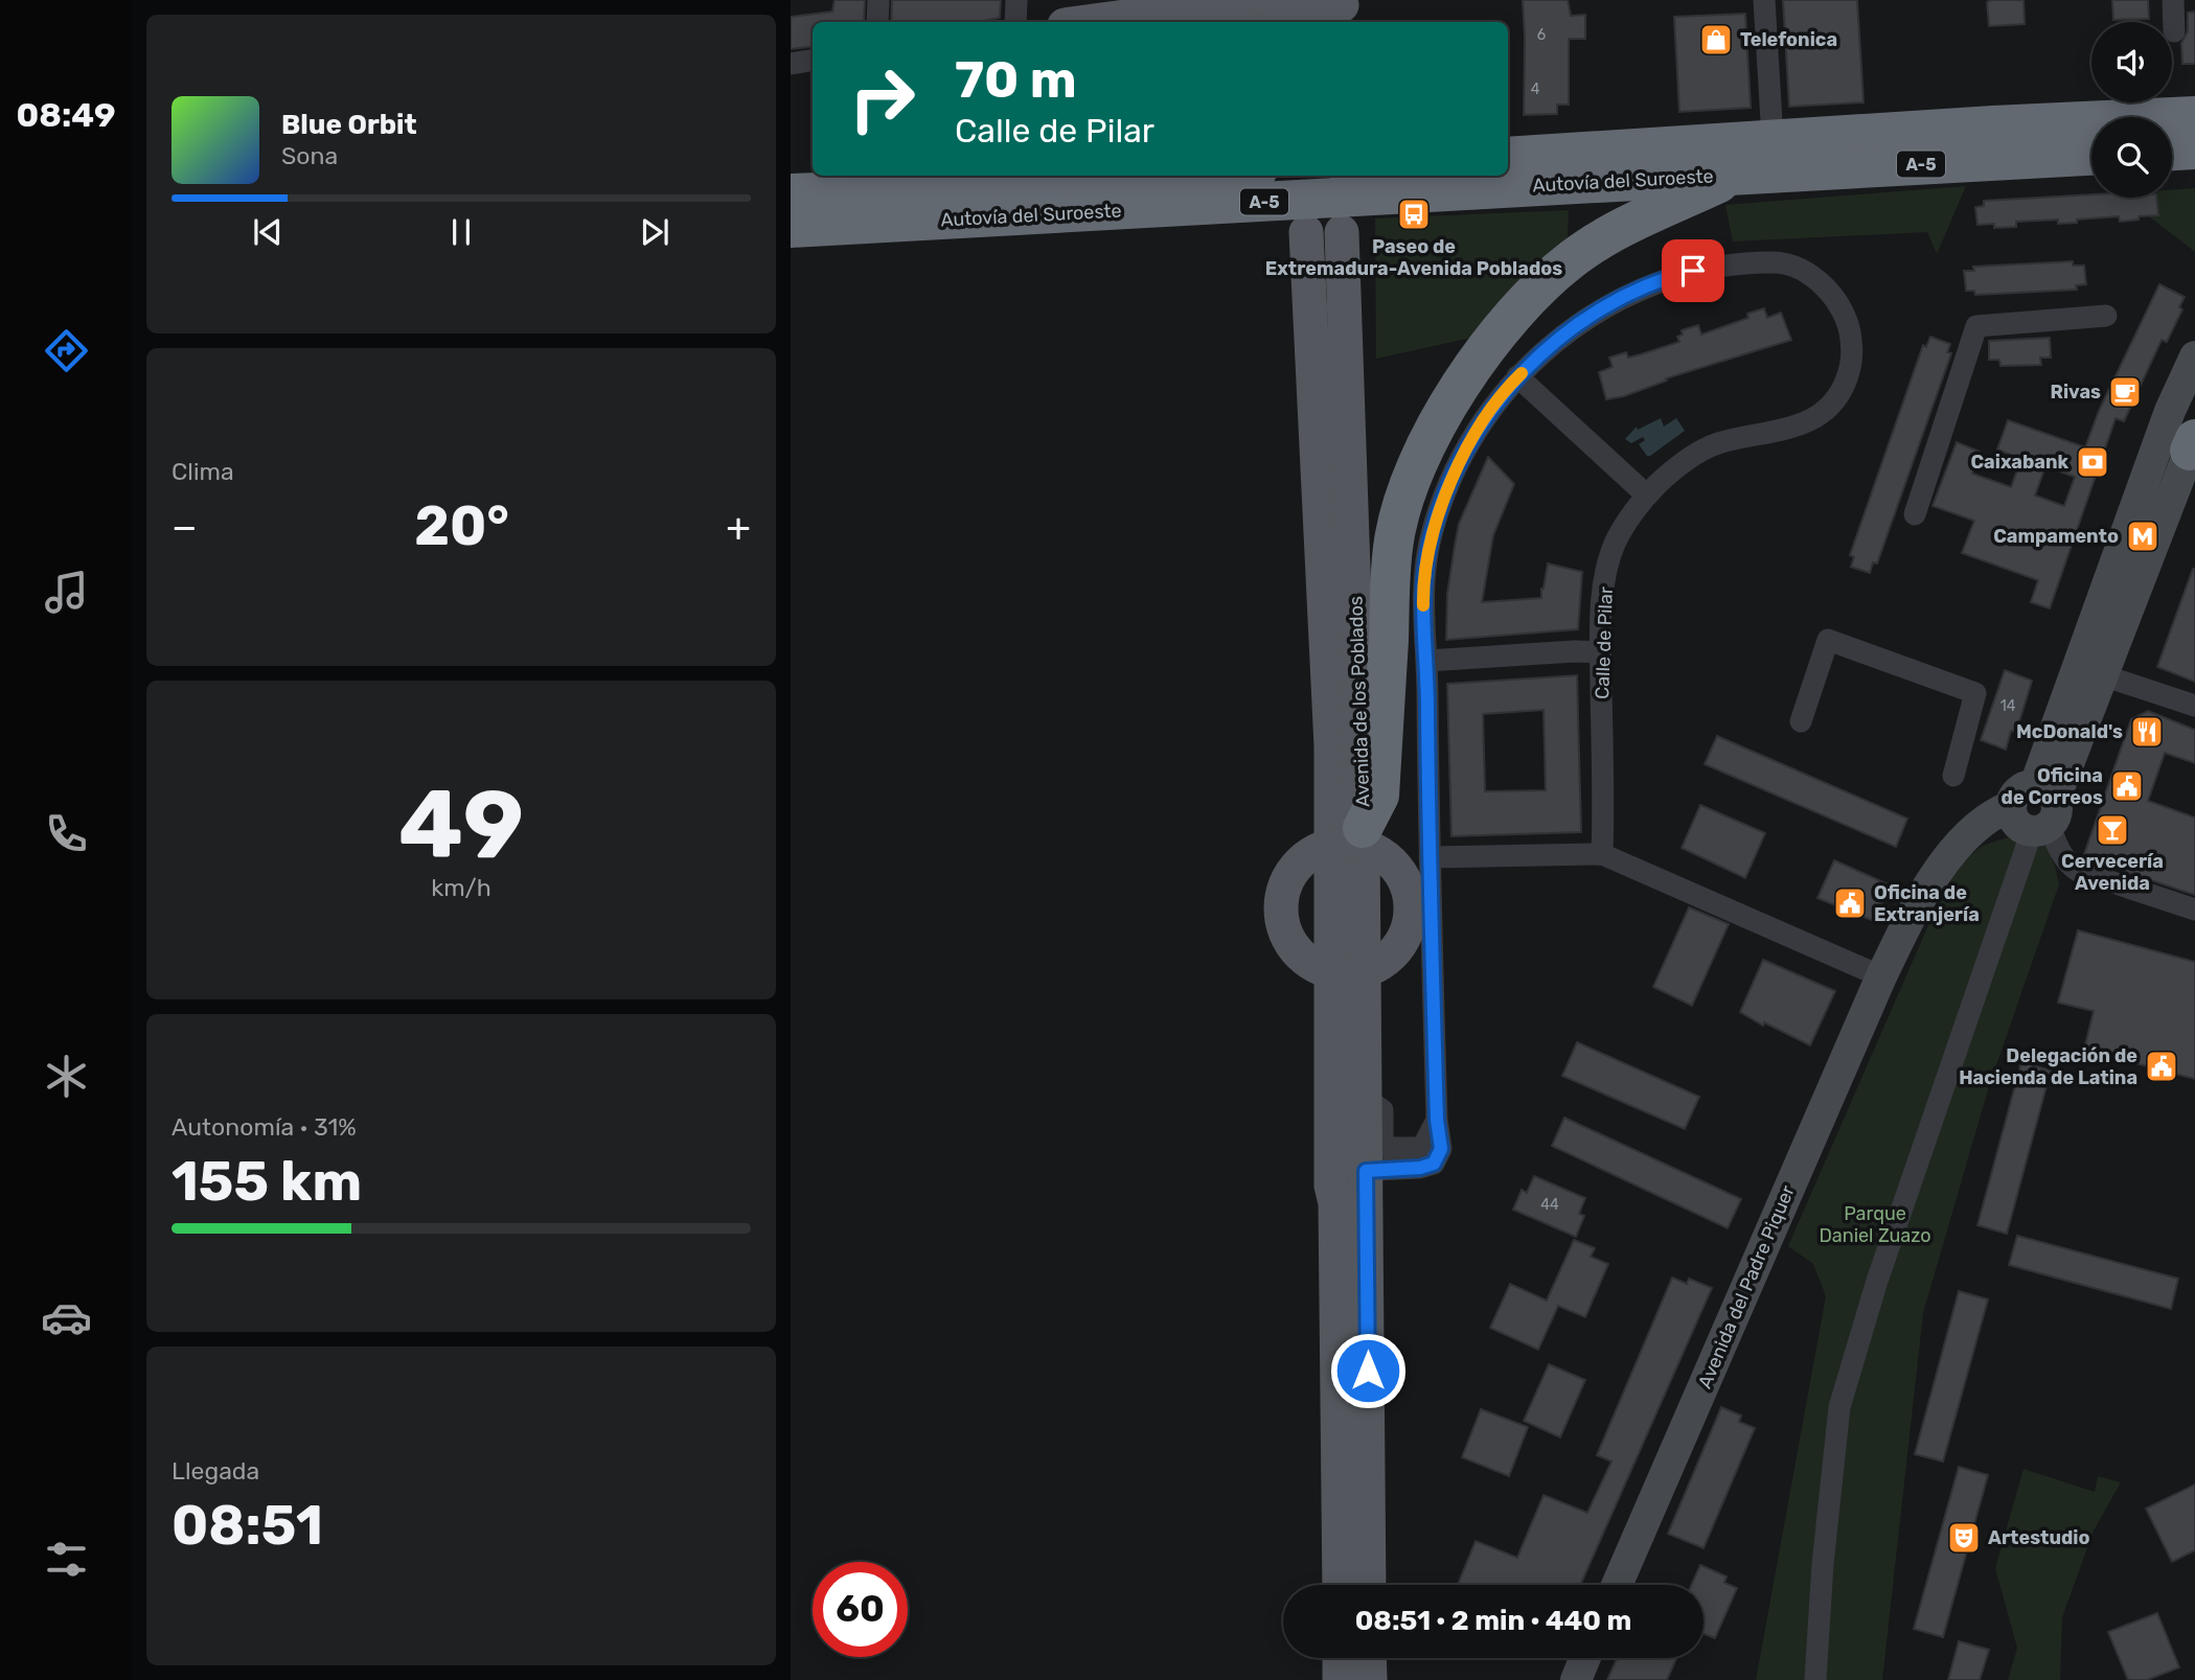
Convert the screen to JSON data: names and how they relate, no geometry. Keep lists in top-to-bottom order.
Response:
{
  "streets": {
    "highway": ["A-5", "Autovía del Suroeste"],
    "main road": ["Avenida de los Poblados"],
    "street": ["Calle de Pilar", "Avenida del Padre Piquer"]
  },
  "crossings": [
    ["Calle de Pilar", "Avenida de los Poblados"]
  ],
  "parks": ["Parque Daniel Zuazo"],
  "places": {
    "shop": ["Telefonica"],
    "bus stop": ["Paseo de Extremadura-Avenida Poblados"],
    "cafe": ["Rivas"],
    "bank": ["Caixabank"],
    "metro station": ["Campamento"],
    "restaurant": ["McDonald's"],
    "public building": ["Oficina de Correos", "Oficina de Extranjería", "Delegación de Hacienda de Latina"],
    "bar": ["Cervecería Avenida"],
    "theatre": ["Artestudio"]
  },
  "house_numbers": [
    "6",
    "4",
    "14",
    "44"
  ],
  "page": {
    "tabs": "08:49",
    "turn": ["70 m", "Calle de Pilar"],
    "song": ["Blue Orbit", "Sona"],
    "tile": [
      "Clima",
      ["49", "km/h"],
      ["Autonomía · 31%", "155 km"],
      ["Llegada", "08:51"]
    ],
    "heat": ["−", "20°", "+"],
    "limit": "60",
    "trip": "08:51 · 2 min · 440 m"
  }
}
